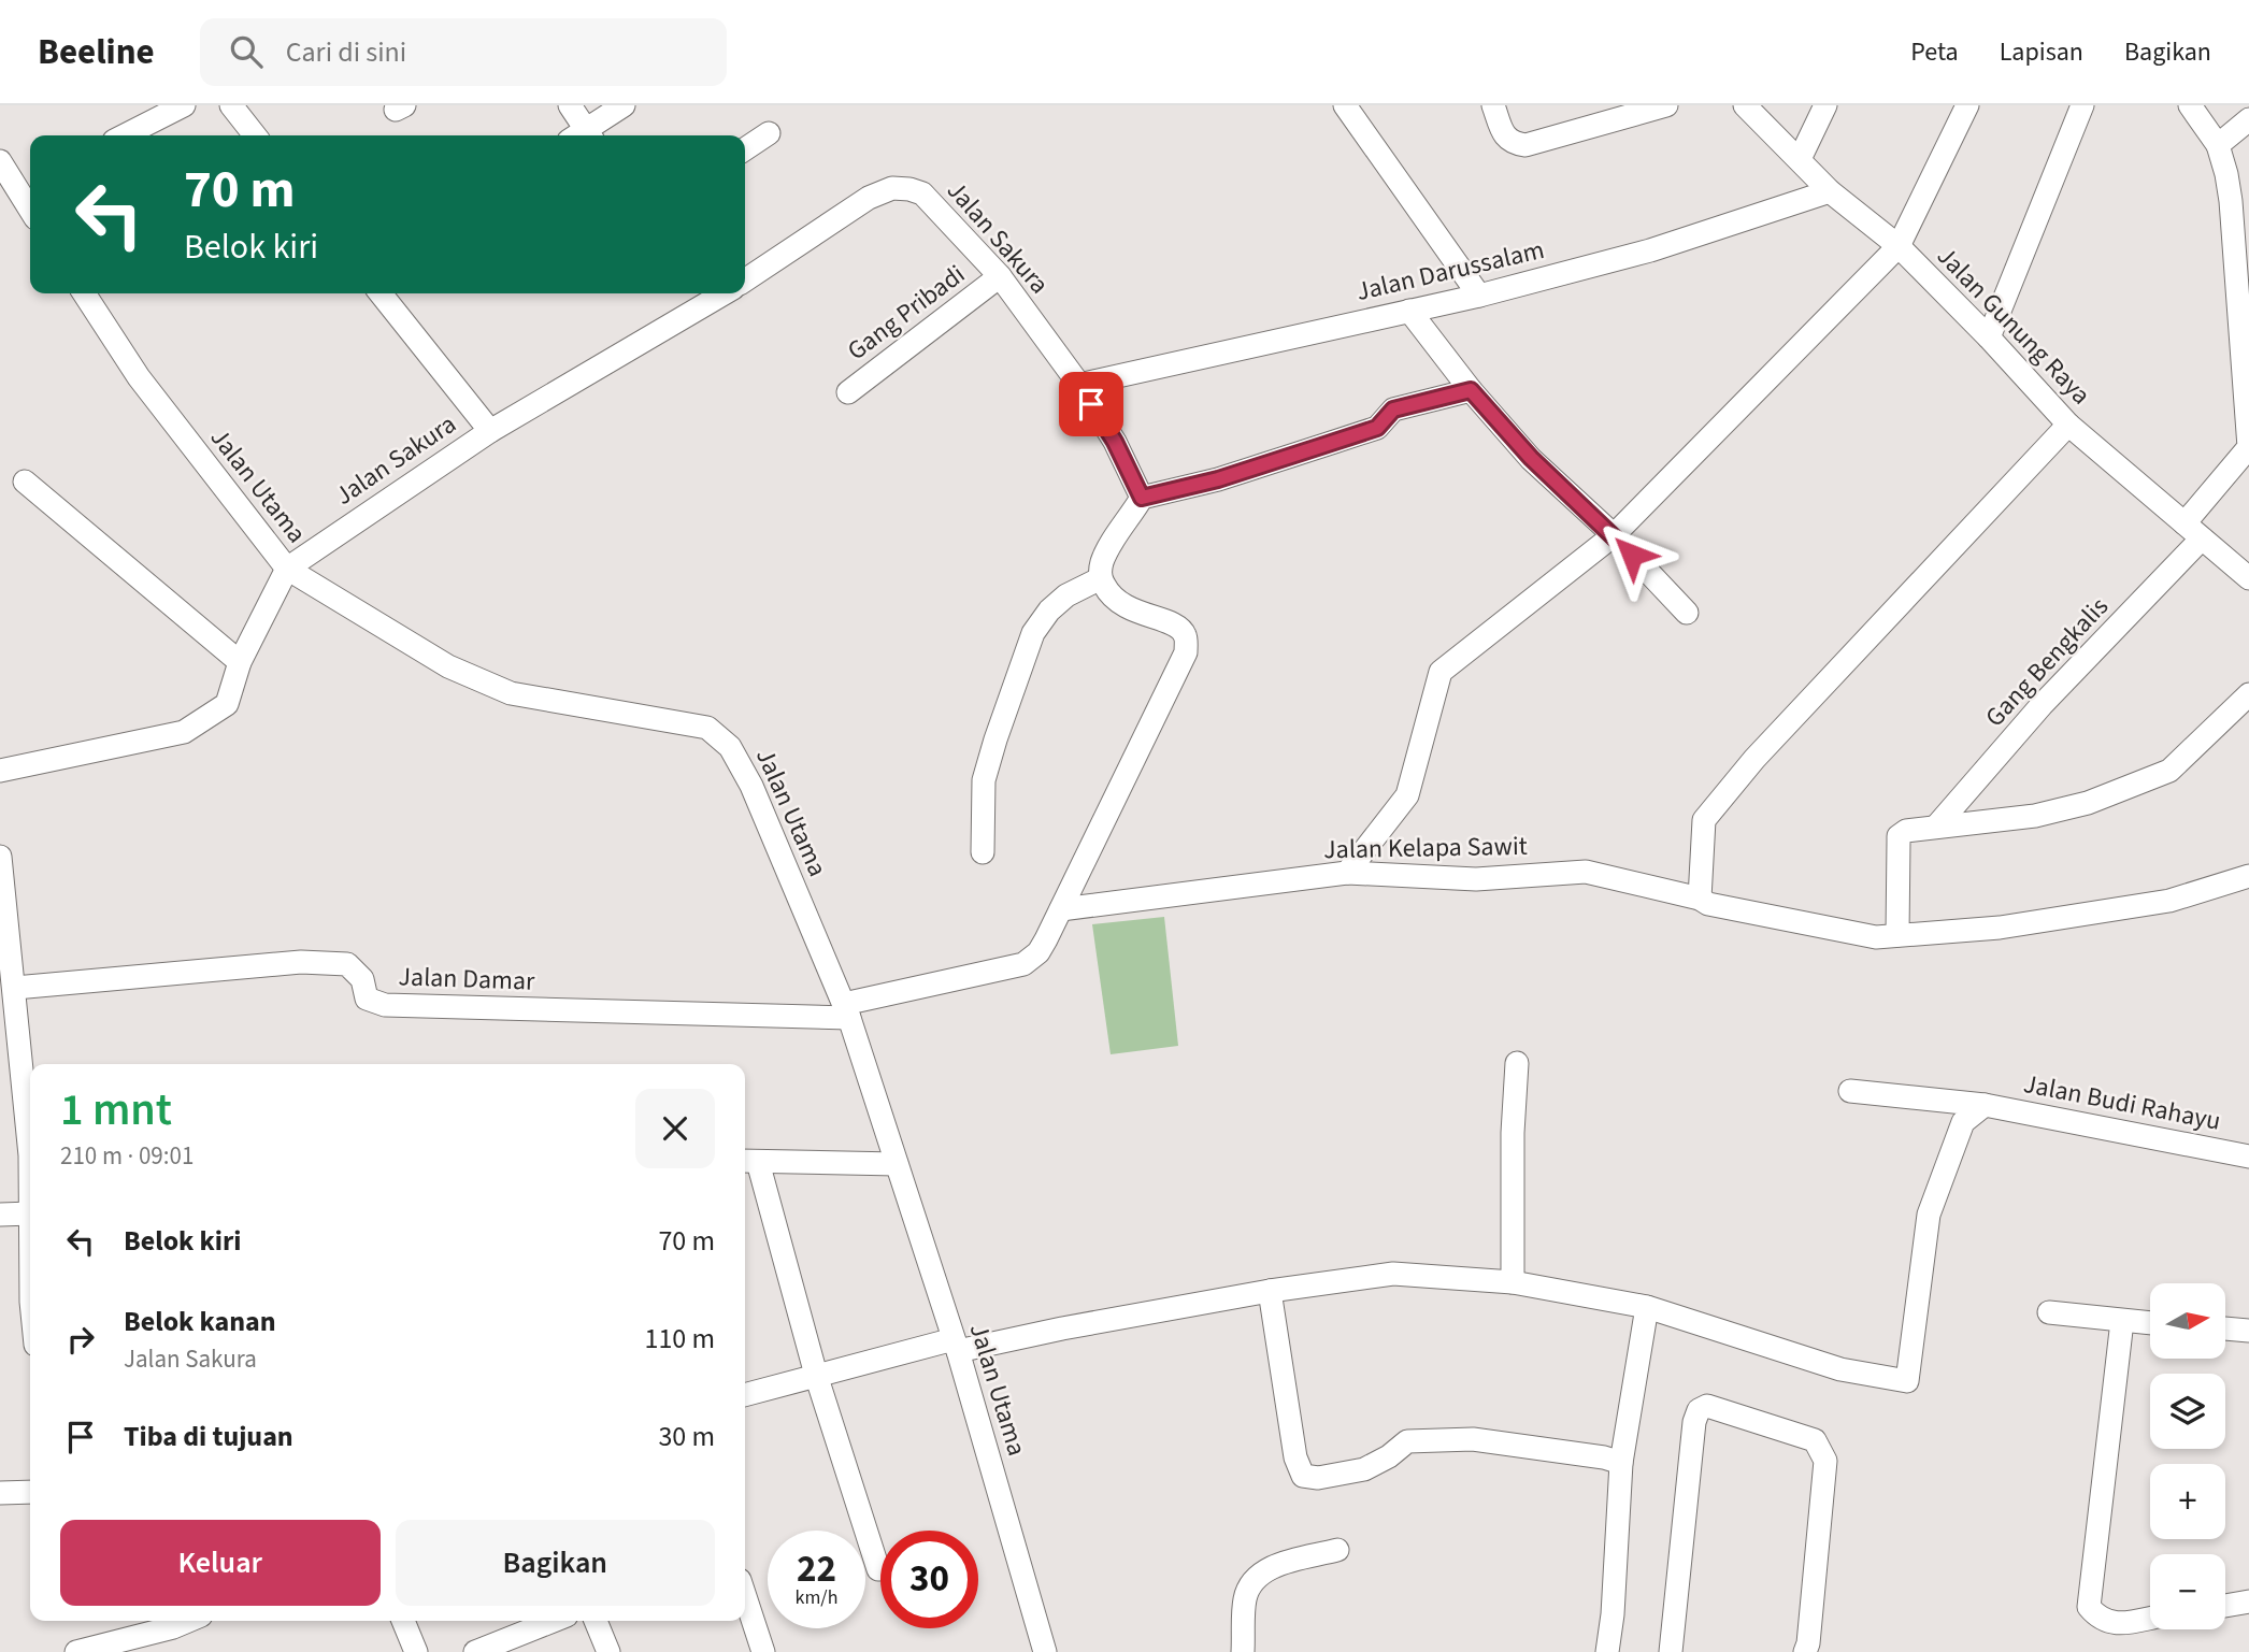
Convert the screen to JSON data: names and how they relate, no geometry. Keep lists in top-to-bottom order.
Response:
{
  "streets": {
    "street": [
      "Jalan Sakura",
      "Jalan Darussalam",
      "Gang Pribadi",
      "Jalan Gunung Raya",
      "Jalan Utama",
      "Gang Bengkalis",
      "Jalan Kelapa Sawit",
      "Jalan Damar",
      "Jalan Budi Rahayu"
    ]
  },
  "crossings": [
    ["Jalan Sakura", "Jalan Darussalam"],
    ["Jalan Sakura", "Gang Pribadi"],
    ["Jalan Sakura", "Jalan Utama"],
    ["Jalan Darussalam", "Jalan Gunung Raya"],
    ["Jalan Gunung Raya", "Gang Bengkalis"],
    ["Jalan Utama", "Jalan Damar"]
  ],
  "north": "right",
  "page": {
    "header": "Beeline",
    "search": "Cari di sini",
    "nav": ["Peta", "Lapisan", "Bagikan"],
    "turn": ["70 m", "Belok kiri"],
    "heading": ["1 mnt", "210 m · 09:01"],
    "list": [
      {
        "name": "Belok kiri",
        "value": "70 m"
      },
      {
        "name": "Belok kanan",
        "note": "Jalan Sakura",
        "value": "110 m"
      },
      {
        "name": "Tiba di tujuan",
        "value": "30 m"
      }
    ],
    "map_buttons": ["+", "−"],
    "buttons": ["Keluar", "Bagikan"],
    "speed": "22 km/h",
    "limit": "30"
  }
}
